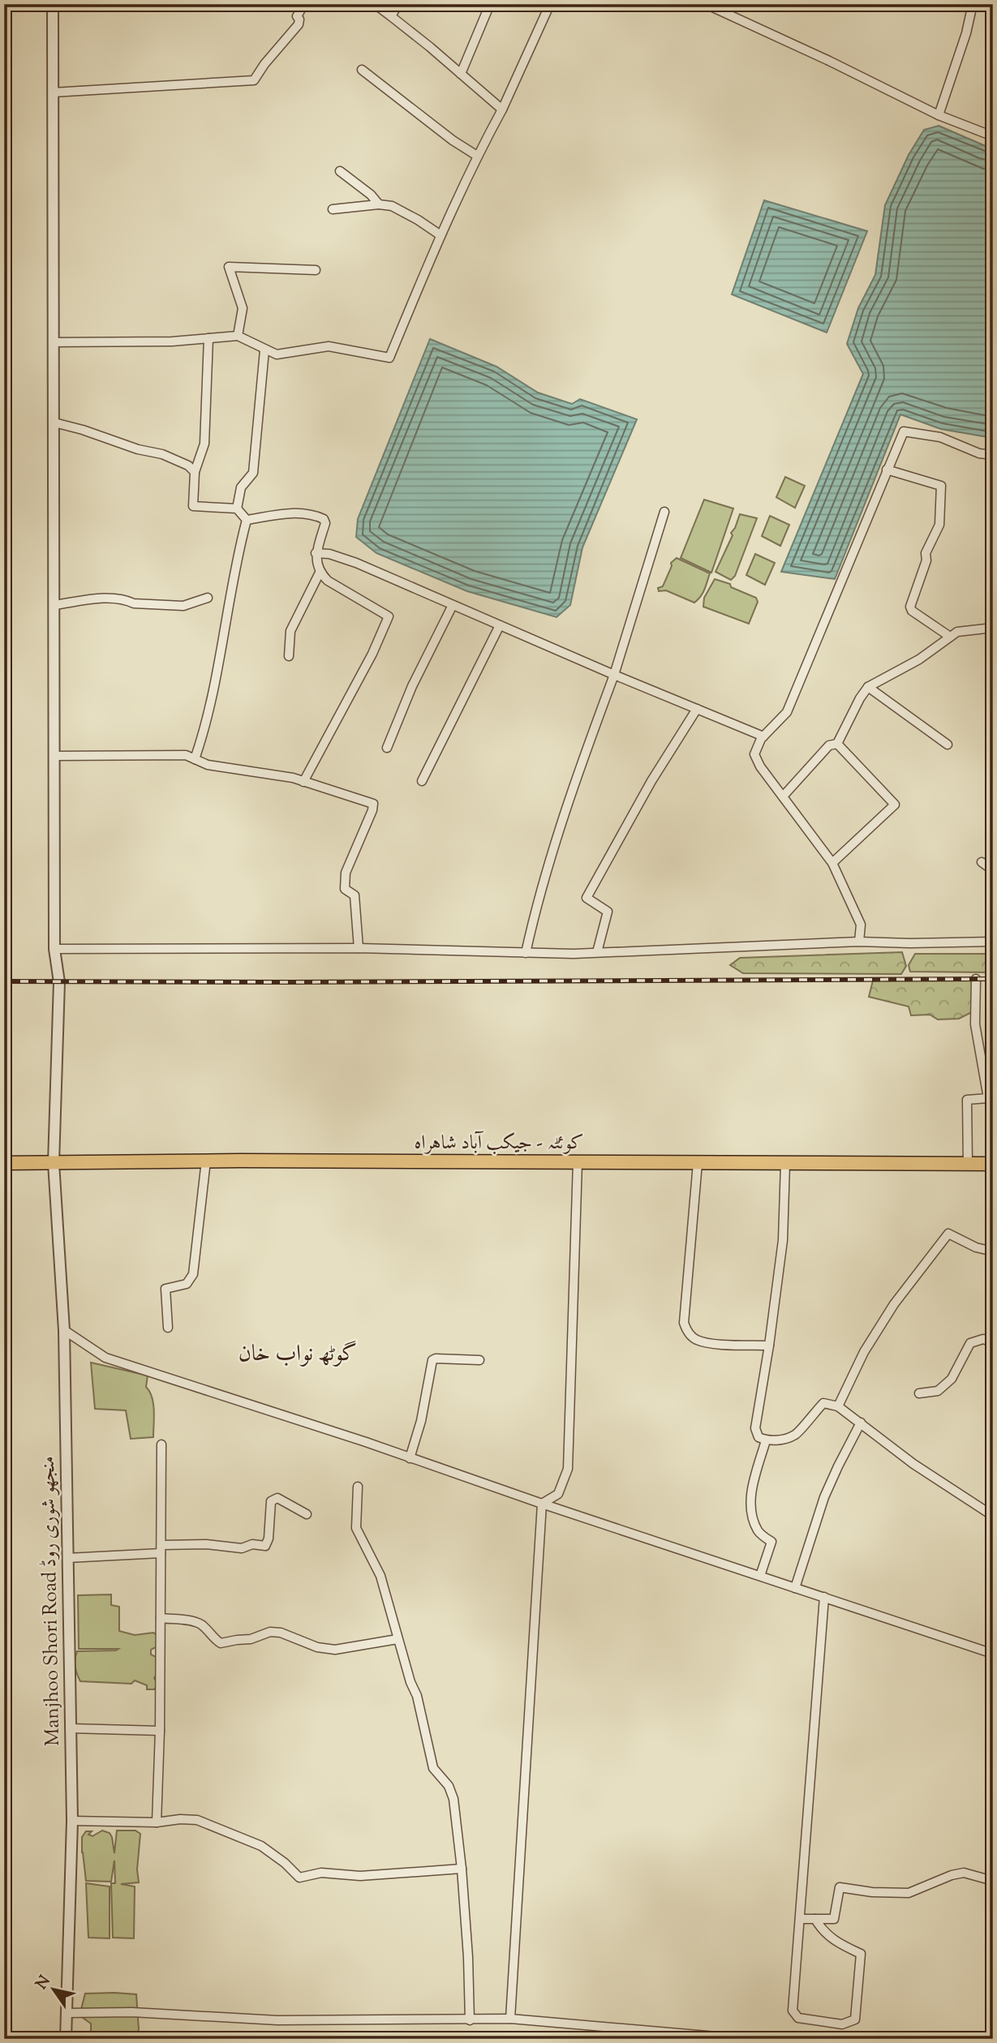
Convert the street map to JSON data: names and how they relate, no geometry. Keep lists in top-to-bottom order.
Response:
{
  "streets": {
    "highway": ["کوئٹہ - جیکب آباد شاہراہ"],
    "street": ["Manjhoo Shori Road منجھو شوری روڈ"]
  },
  "crossings": [
    ["کوئٹہ - جیکب آباد شاہراہ", "Manjhoo Shori Road منجھو شوری روڈ"]
  ],
  "districts": ["گوٹھ نواب خان"],
  "north": "top left"
}
